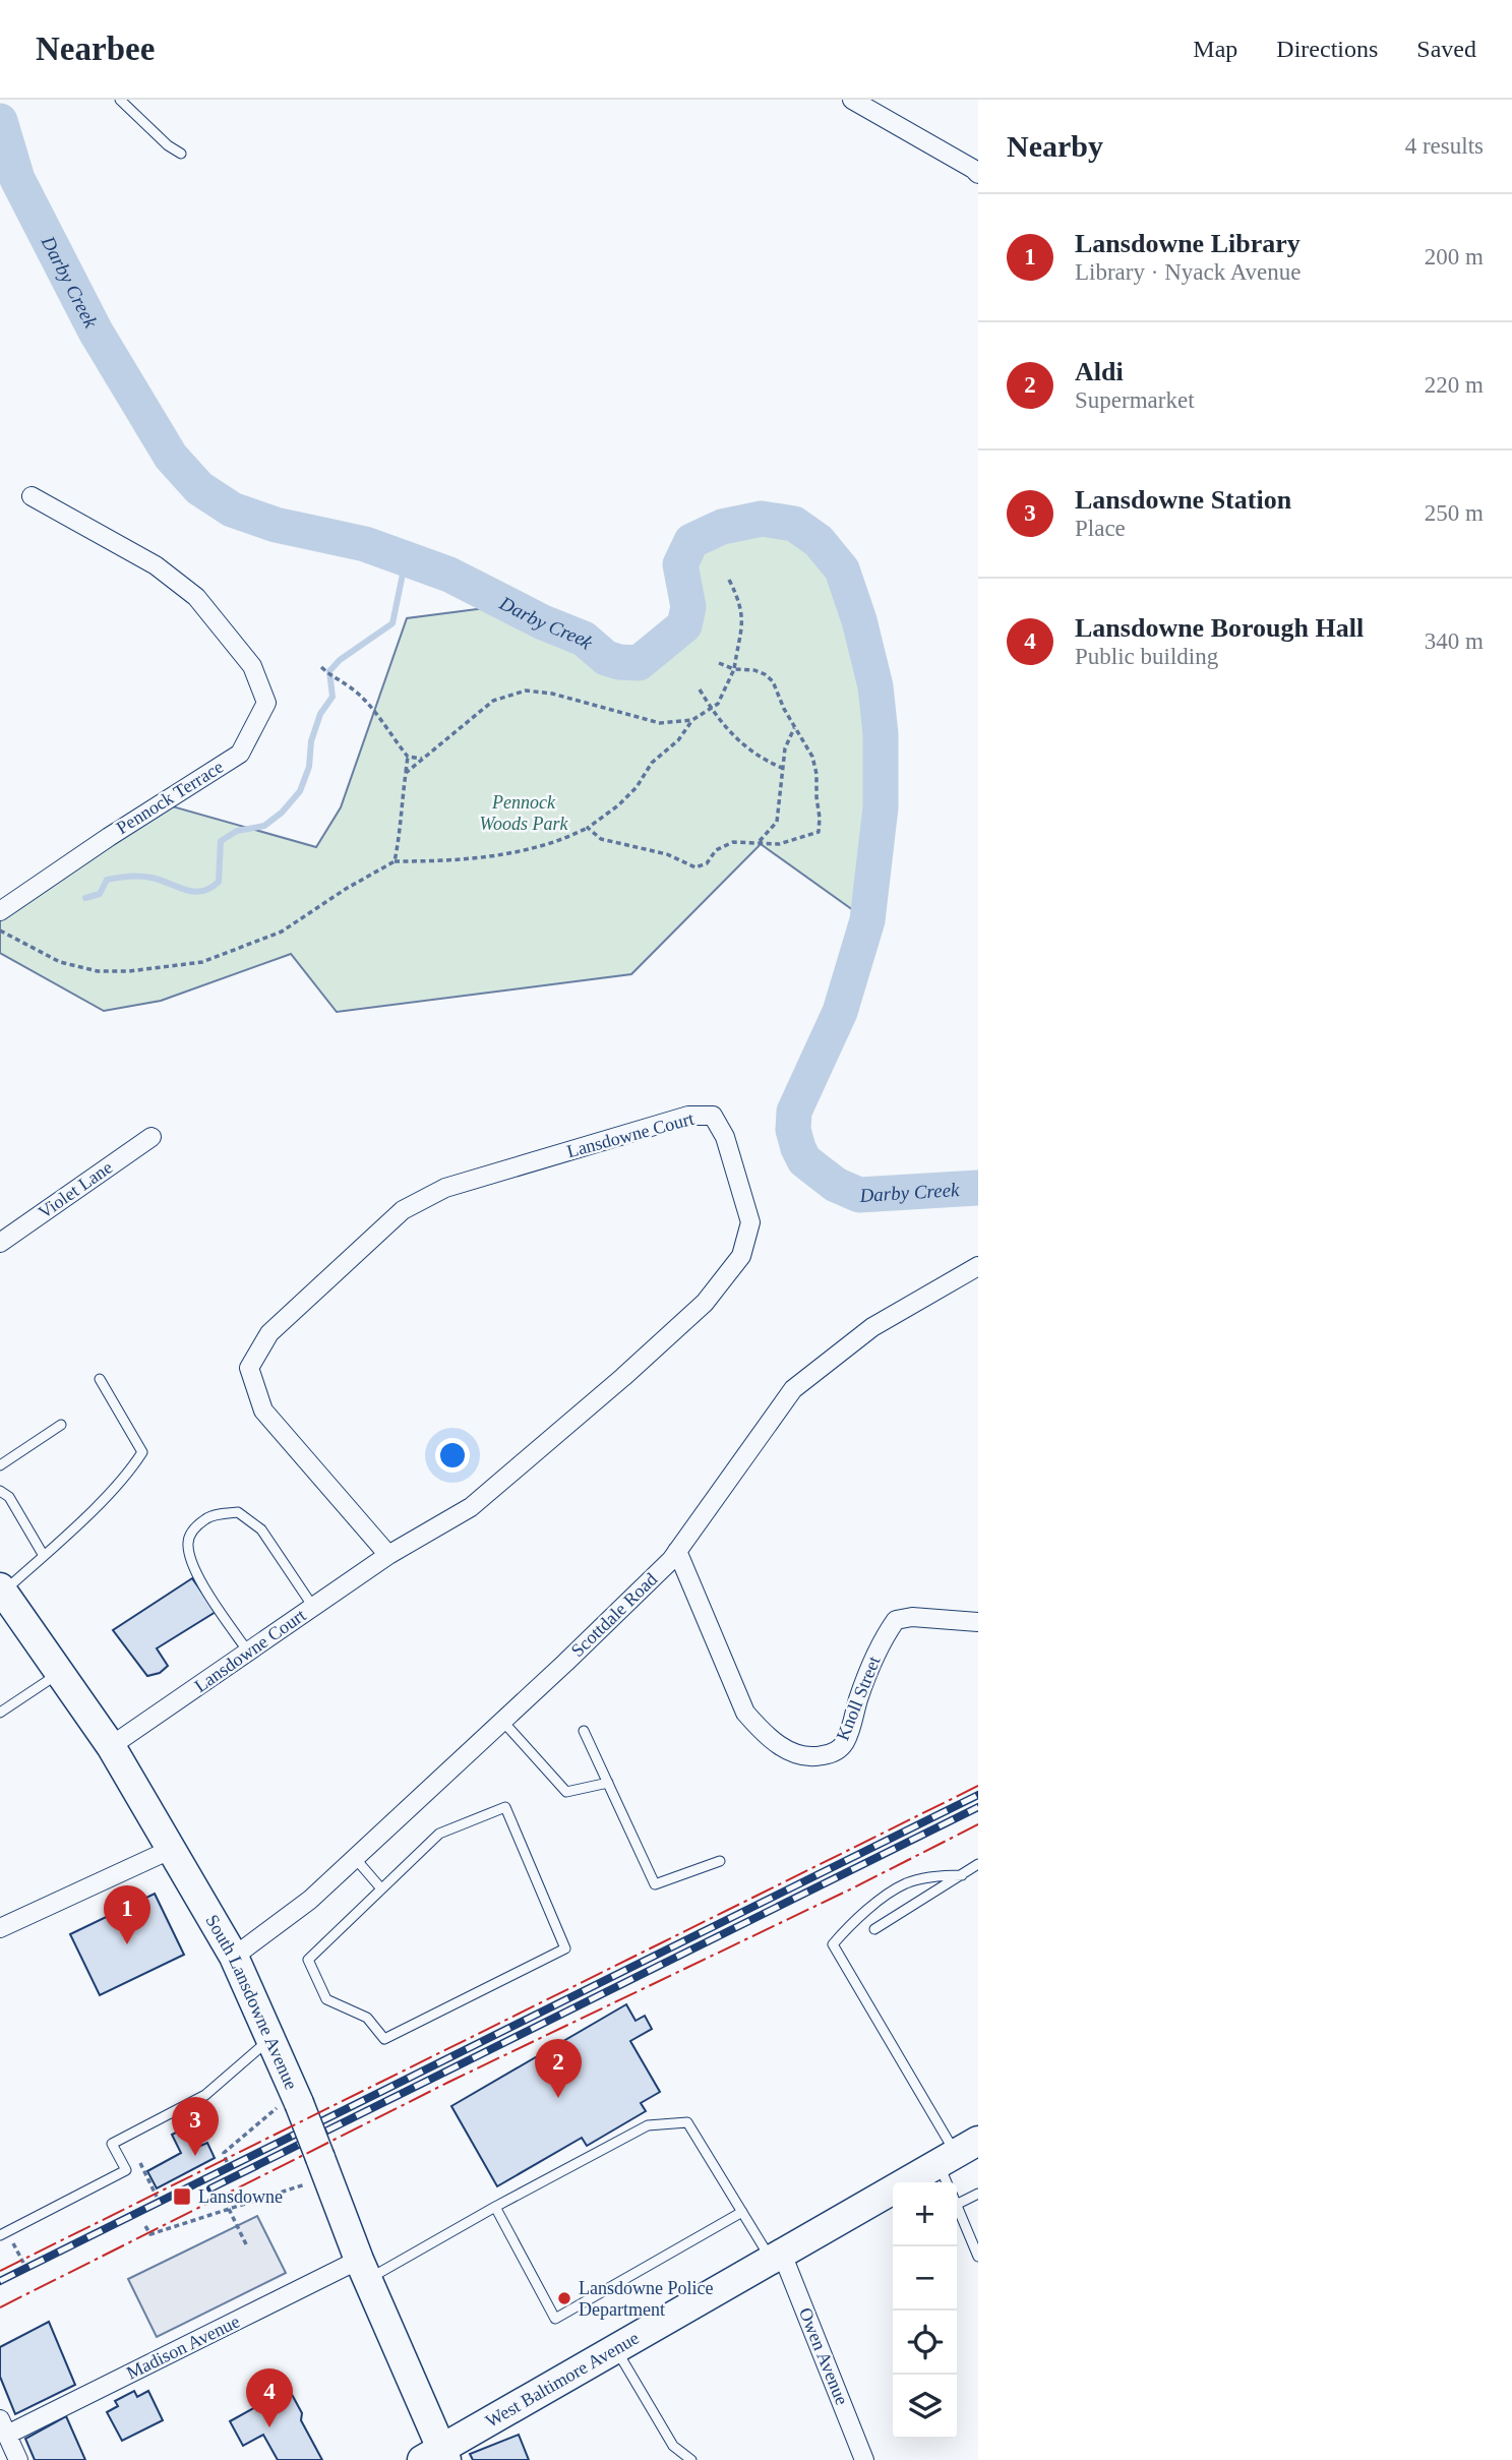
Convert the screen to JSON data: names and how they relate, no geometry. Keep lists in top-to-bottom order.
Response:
{
  "streets": {
    "main road": ["South Lansdowne Avenue", "West Baltimore Avenue"],
    "street": [
      "Pennock Terrace",
      "Lansdowne Court",
      "Violet Lane",
      "Scottdale Road",
      "Knoll Street",
      "Madison Avenue",
      "Owen Avenue"
    ]
  },
  "crossings": [
    ["Lansdowne Court", "South Lansdowne Avenue"],
    ["Scottdale Road", "Knoll Street"],
    ["Scottdale Road", "South Lansdowne Avenue"],
    ["South Lansdowne Avenue", "Madison Avenue"],
    ["South Lansdowne Avenue", "West Baltimore Avenue"],
    ["Owen Avenue", "West Baltimore Avenue"]
  ],
  "water": ["Darby Creek"],
  "parks": ["Pennock Woods Park"],
  "places": {
    "transit": ["Lansdowne"],
    "other": ["Lansdowne Police Department"]
  },
  "page": {
    "header": "Nearbee",
    "nav": ["Map", "Directions", "Saved"],
    "heading": ["Nearby", "4 results"],
    "list": [
      {
        "mark": "1",
        "name": "Lansdowne Library",
        "note": "Library · Nyack Avenue",
        "value": "200 m"
      },
      {
        "mark": "2",
        "name": "Aldi",
        "note": "Supermarket",
        "value": "220 m"
      },
      {
        "mark": "3",
        "name": "Lansdowne Station",
        "note": "Place",
        "value": "250 m"
      },
      {
        "mark": "4",
        "name": "Lansdowne Borough Hall",
        "note": "Public building",
        "value": "340 m"
      }
    ],
    "pins": [
      "1",
      "2",
      "3",
      "4"
    ],
    "map_buttons": ["+", "−"]
  }
}
